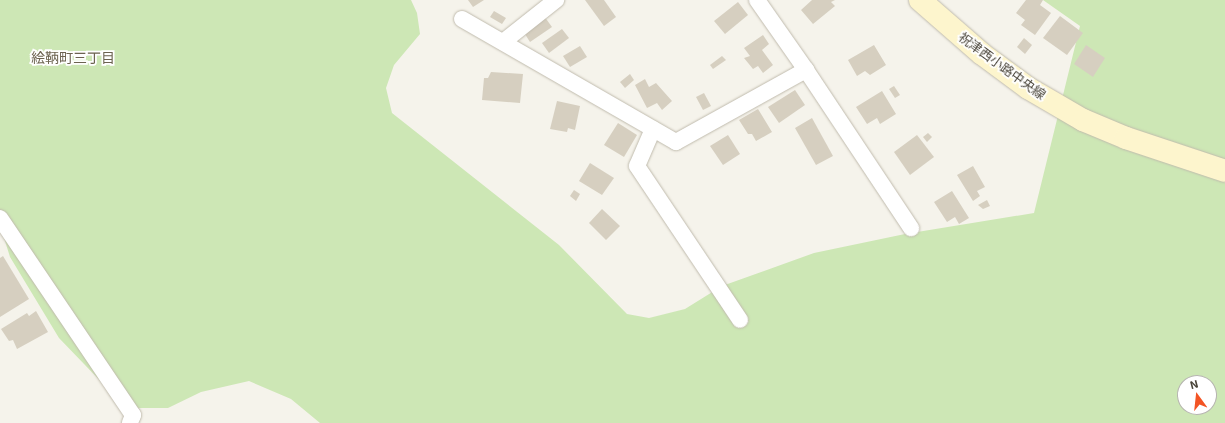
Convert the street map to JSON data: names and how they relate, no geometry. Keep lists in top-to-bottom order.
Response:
{
  "streets": {
    "main road": ["祝津西小路中央線"]
  },
  "districts": ["絵鞆町三丁目"],
  "north": "top"
}
